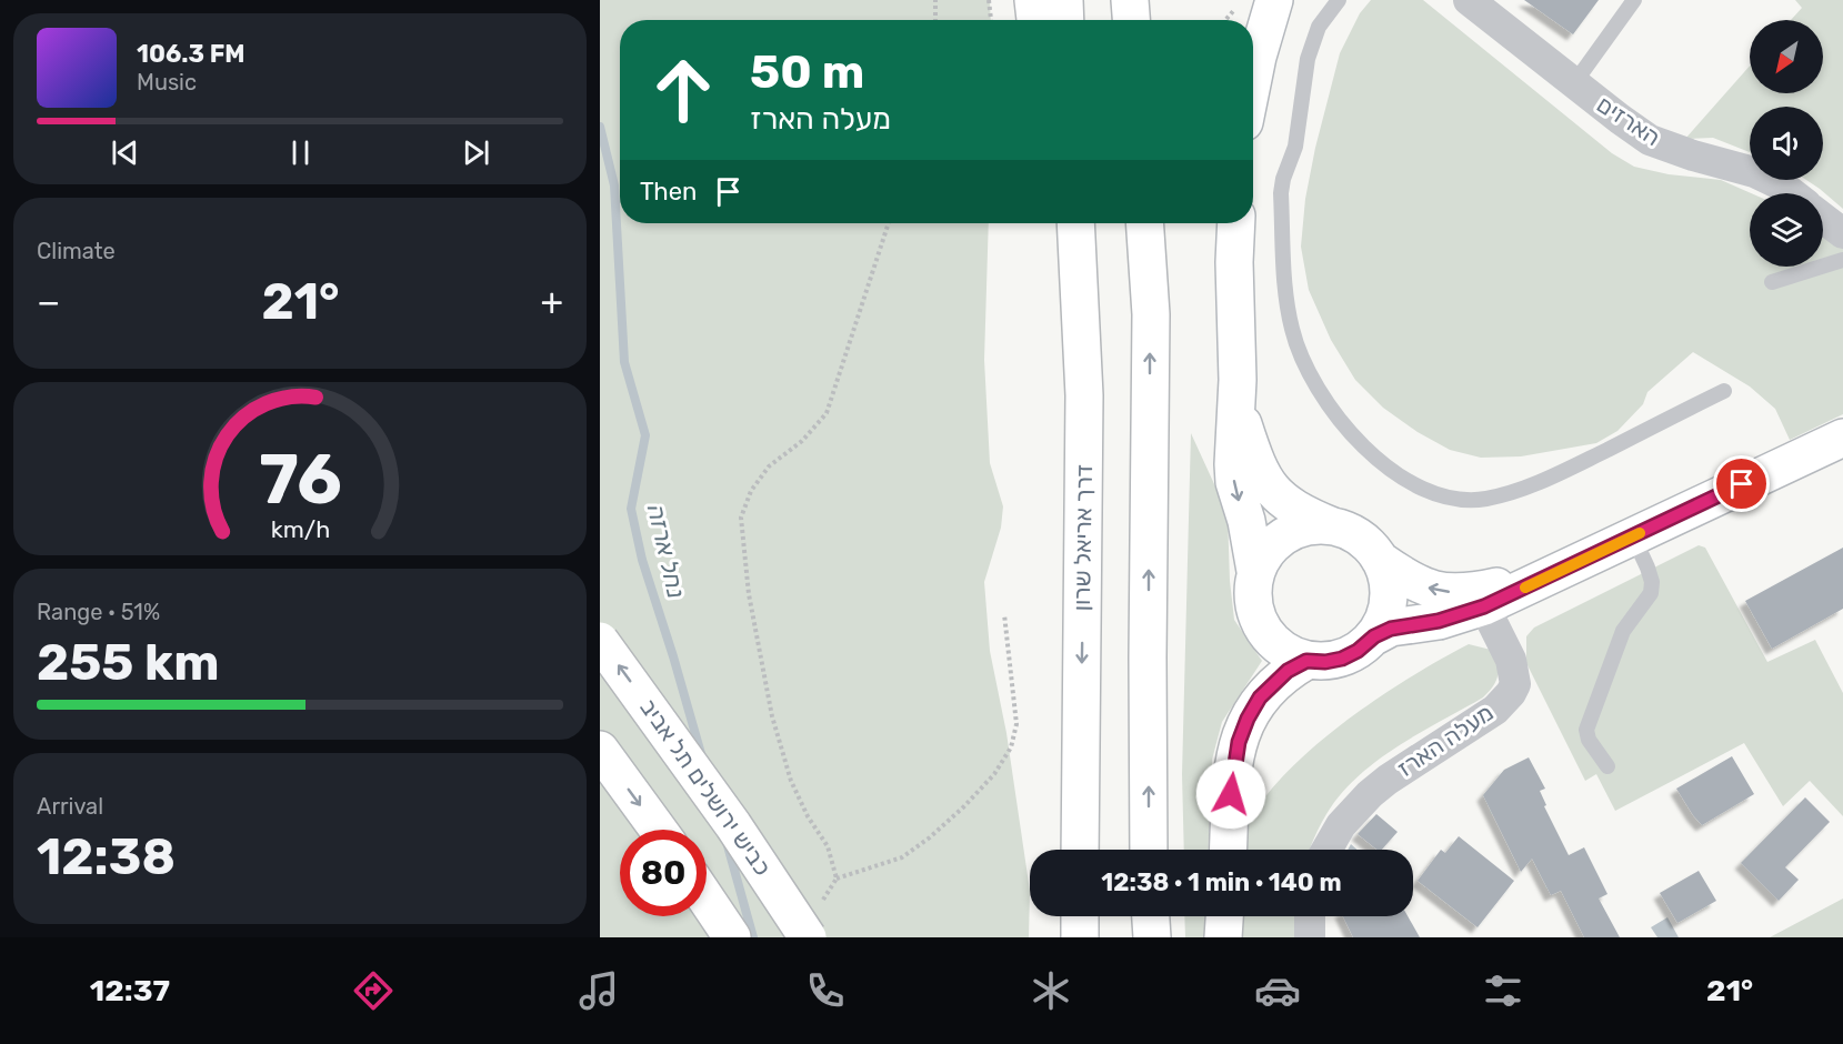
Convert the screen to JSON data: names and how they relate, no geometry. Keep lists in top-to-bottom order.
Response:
{
  "streets": {
    "main road": ["דרך אריאל שרון", "כביש ירושלים תל אביב"],
    "street": ["הארזים", "מעלה הארז"]
  },
  "water": ["נחל ארזה"],
  "north": "bottom left",
  "page": {
    "turn": ["50 m", "מעלה הארז"],
    "song": ["106.3 FM", "Music"],
    "then": "Then",
    "tile": [
      "Climate",
      ["Range · 51%", "255 km"],
      ["Arrival", "12:38"]
    ],
    "heat": ["−", "21°", "+"],
    "limit": "80",
    "trip": "12:38 · 1 min · 140 m",
    "tabs": ["12:37", "21°"],
    "gauge": ["76", "km/h"]
  }
}
